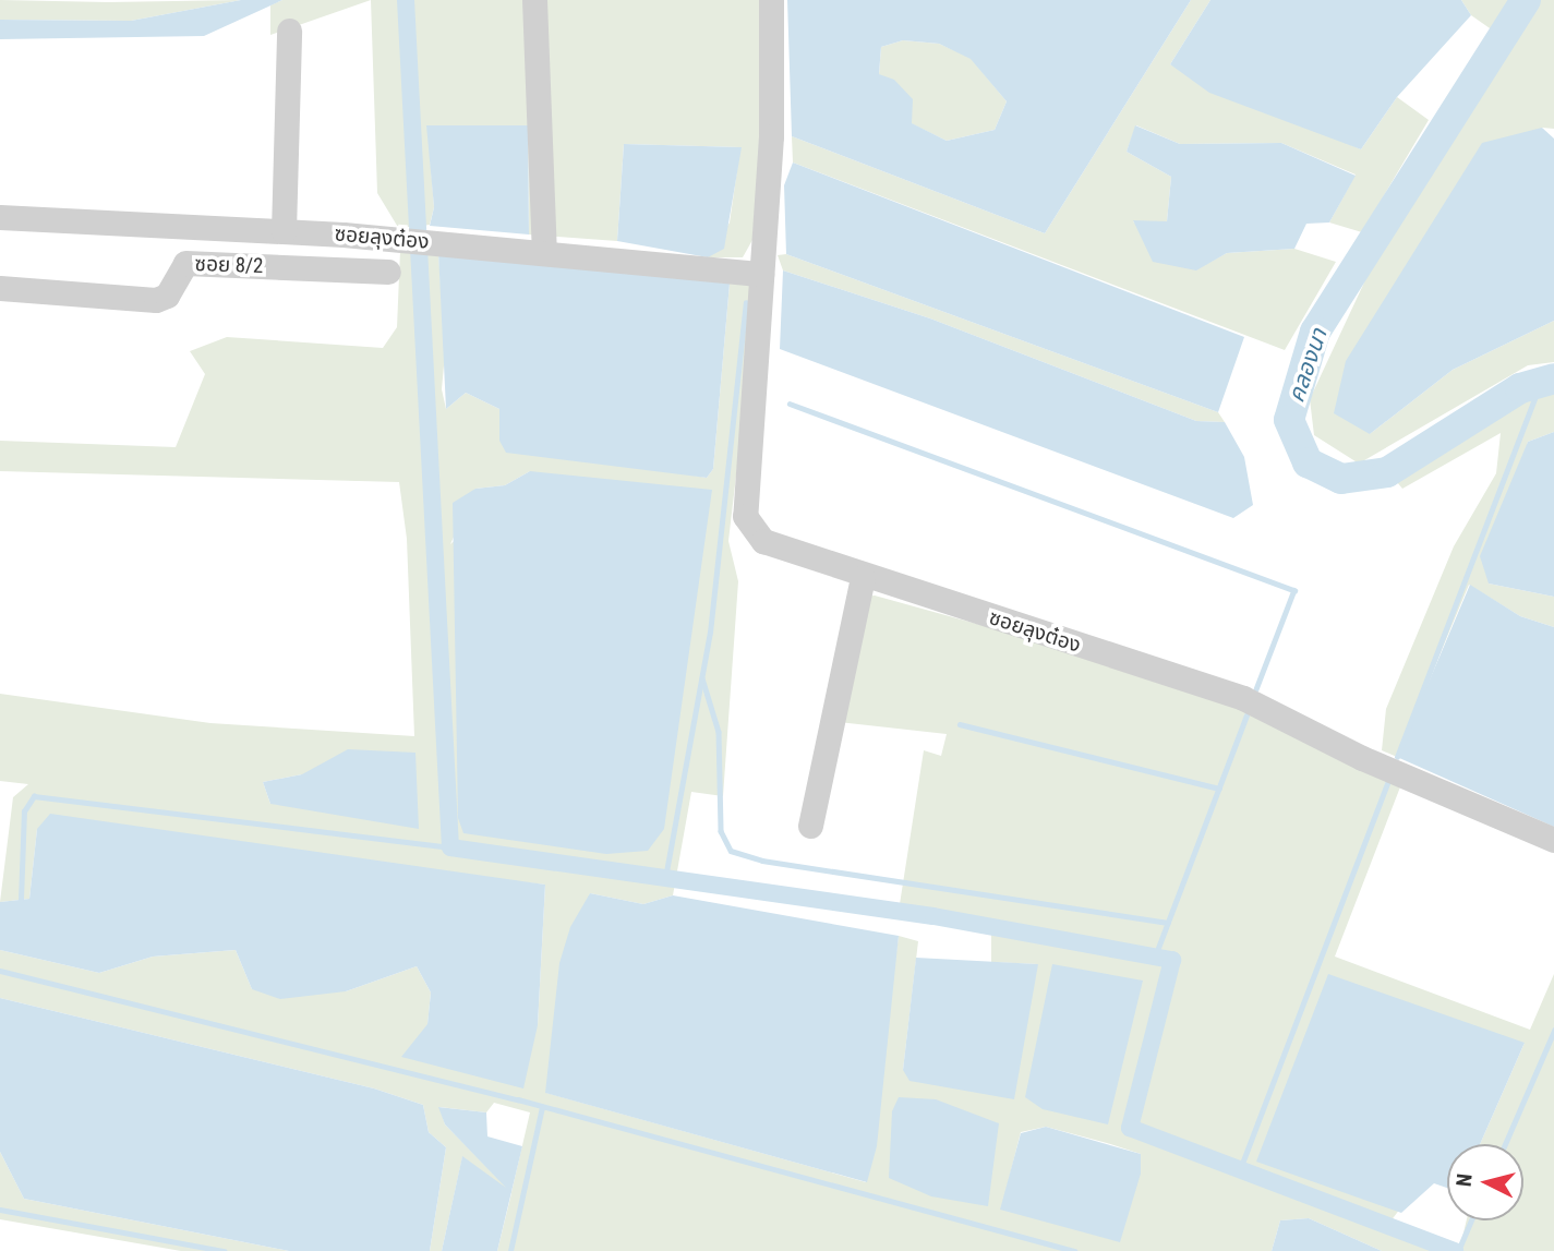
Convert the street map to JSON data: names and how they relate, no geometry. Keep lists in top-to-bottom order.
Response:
{
  "streets": {
    "street": ["ซอยลุงต๋อง", "ซอย 8/2"]
  },
  "water": ["คลองนา"],
  "north": "left"
}
